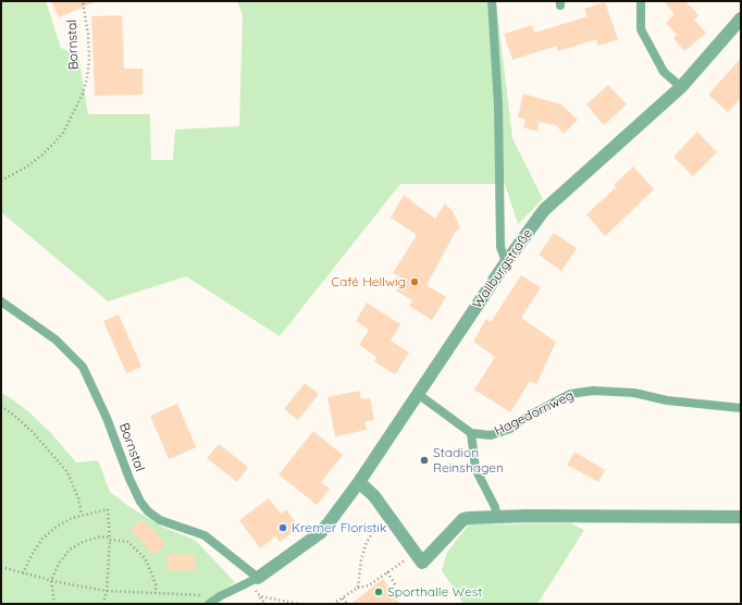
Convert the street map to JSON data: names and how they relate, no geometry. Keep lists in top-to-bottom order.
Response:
{
  "streets": {
    "street": ["Wallburgstraße"],
    "lane": ["Bornstal", "Hagedornweg"]
  },
  "crossings": [
    ["Bornstal", "Wallburgstraße"]
  ],
  "places": [
    "Café Hellwig",
    "Stadion Reinshagen",
    "Kremer Floristik",
    "Sporthalle West"
  ]
}
